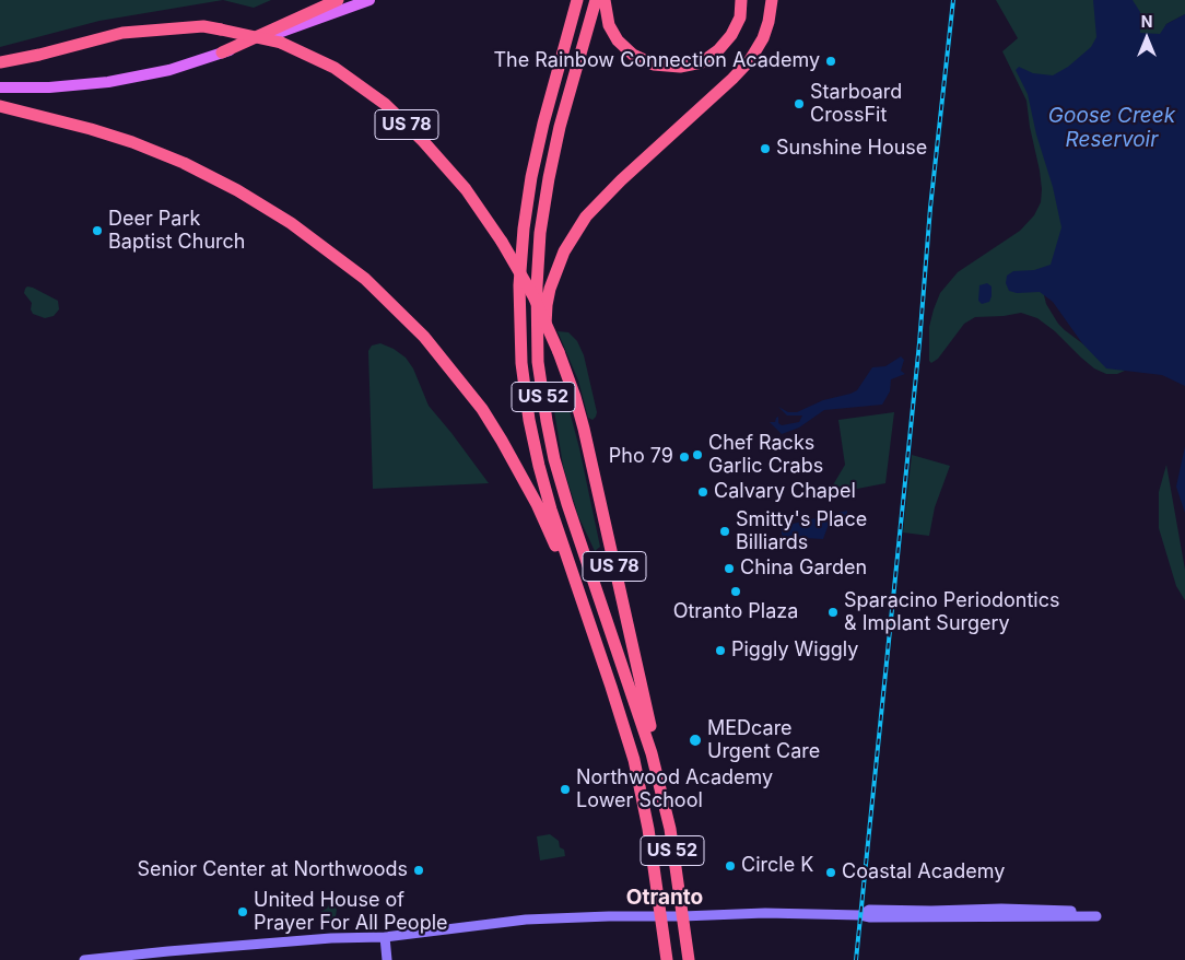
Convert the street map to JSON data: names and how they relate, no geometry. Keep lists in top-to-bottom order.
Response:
{
  "streets": {
    "highway": ["US 78", "US 52"]
  },
  "crossings": [
    ["US 78", "US 52"]
  ],
  "districts": ["Otranto"],
  "water": ["Goose Creek Reservoir"],
  "places": [
    "The Rainbow Connection Academy",
    "Starboard CrossFit",
    "Sunshine House",
    "Deer Park Baptist Church",
    "Chef Racks Garlic Crabs",
    "Pho 79",
    "Calvary Chapel",
    "Smitty's Place Billiards",
    "China Garden",
    "Otranto Plaza",
    "Sparacino Periodontics & Implant Surgery",
    "Piggly Wiggly",
    "MEDcare Urgent Care",
    "Northwood Academy Lower School",
    "Circle K",
    "Senior Center at Northwoods",
    "Coastal Academy",
    "United House of Prayer For All People"
  ],
  "north": "top"
}
